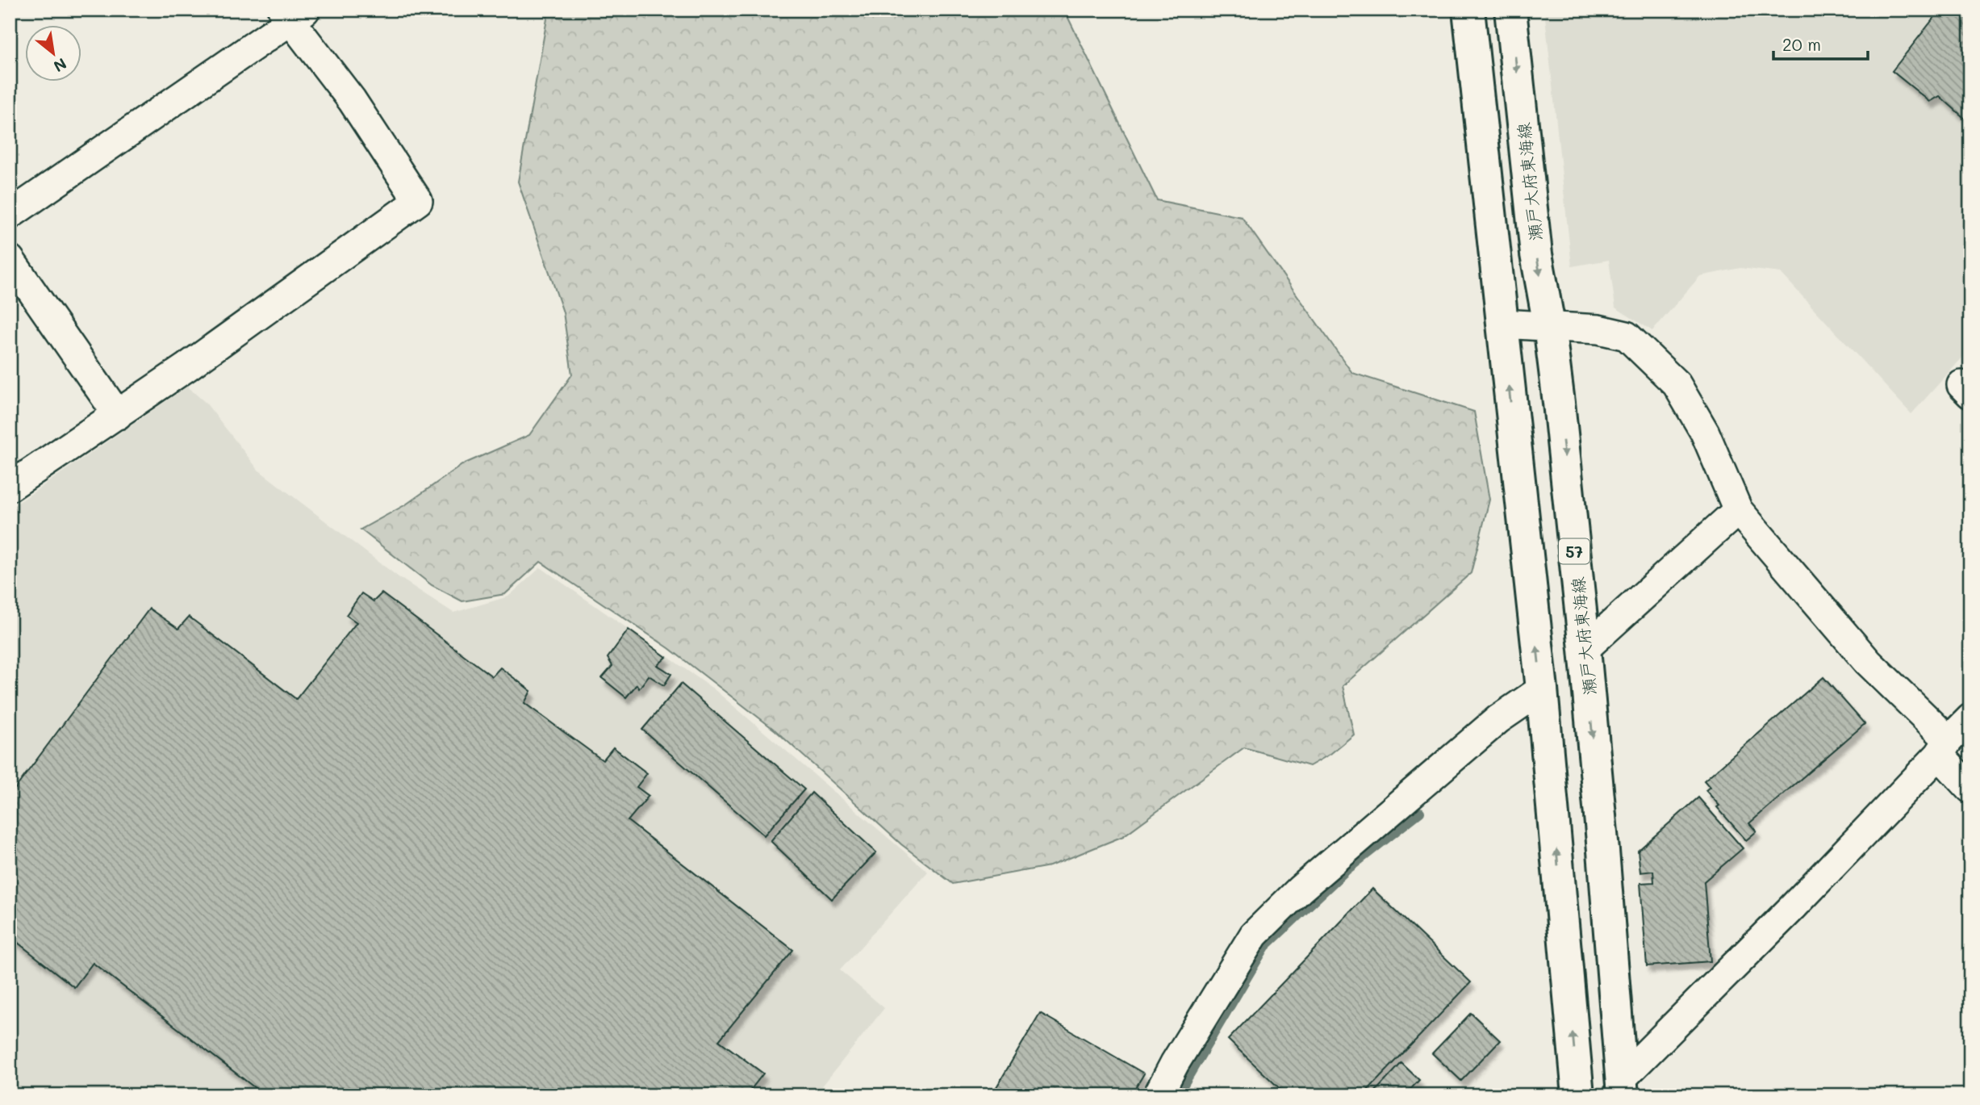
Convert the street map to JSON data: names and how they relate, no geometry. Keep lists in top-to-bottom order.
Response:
{
  "streets": {
    "main road": ["瀬戸大府東海線", "57"]
  },
  "scale_bar": "20 m",
  "north": "bottom right"
}
